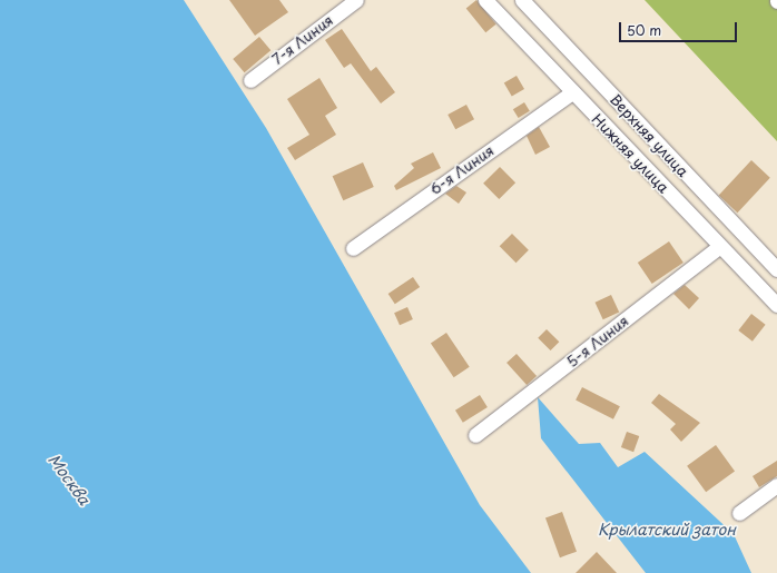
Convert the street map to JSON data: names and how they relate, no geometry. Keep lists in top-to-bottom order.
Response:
{
  "streets": {
    "street": [
      "7-я Линия",
      "Верхняя улица",
      "Нижняя улица",
      "6-я Линия",
      "5-я Линия"
    ]
  },
  "crossings": [
    ["Нижняя улица", "6-я Линия"],
    ["Нижняя улица", "5-я Линия"]
  ],
  "water": ["Москва", "Крылатский затон"],
  "scale_bar": "50 m"
}
